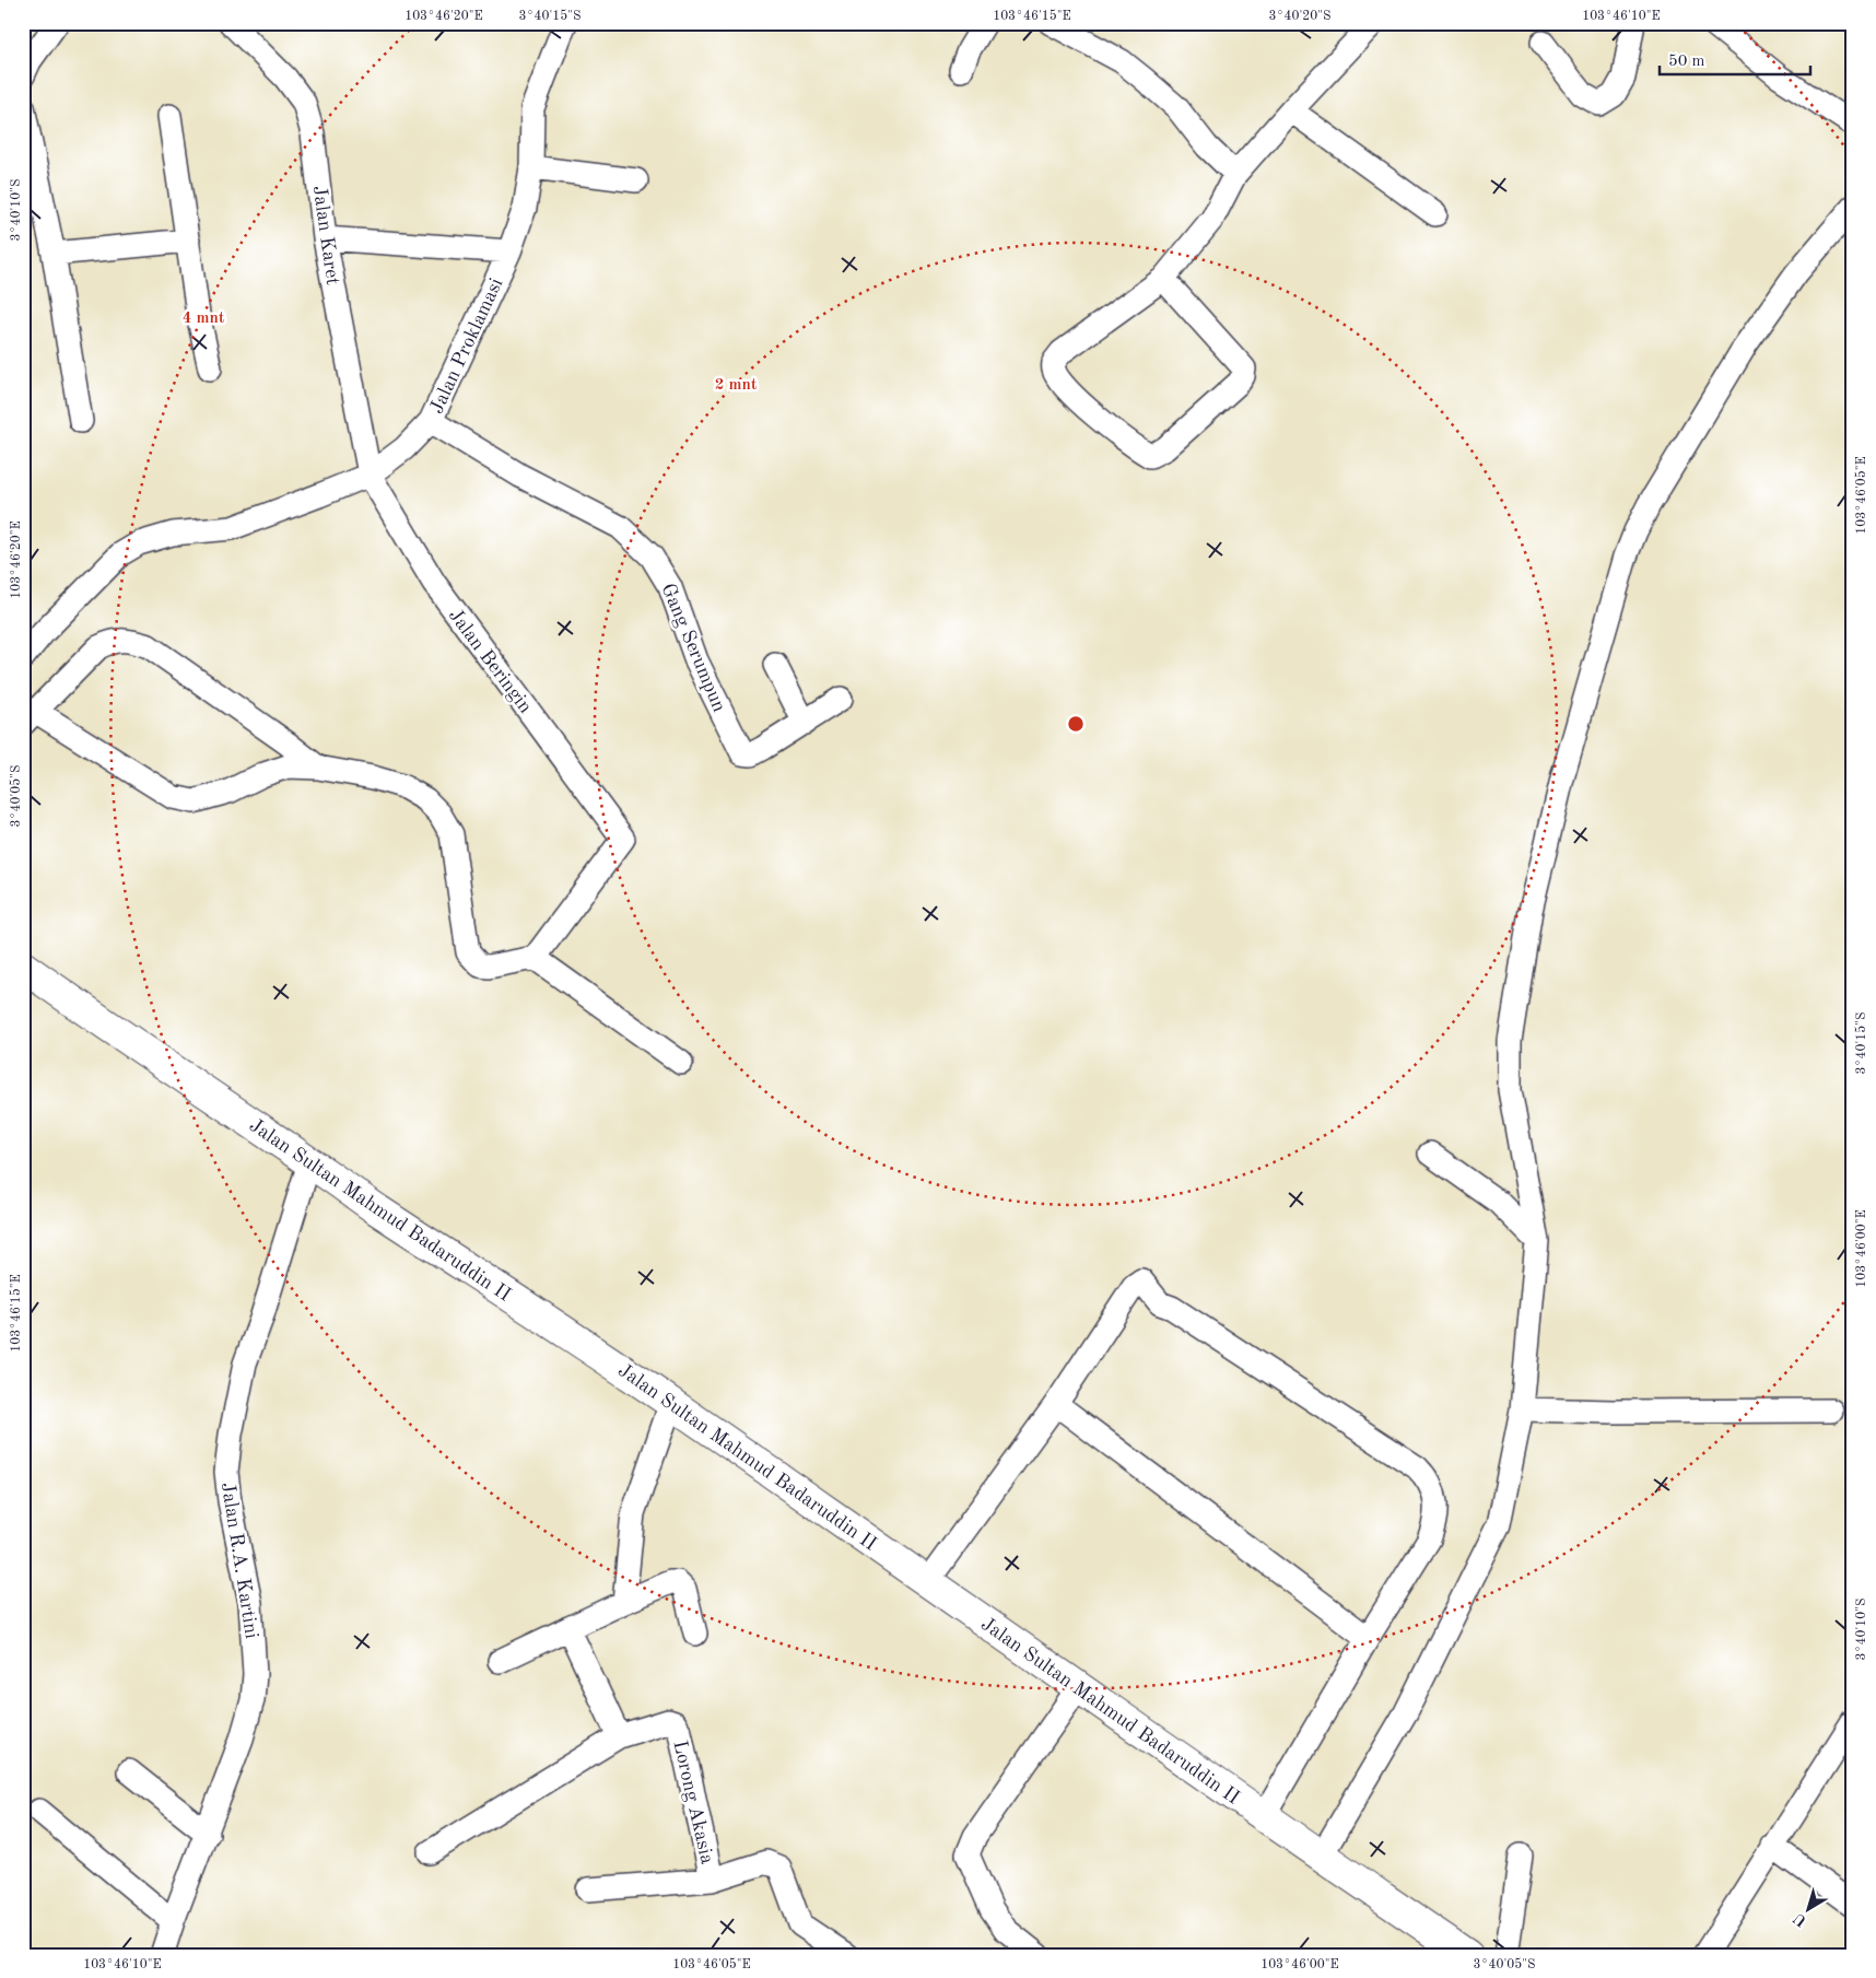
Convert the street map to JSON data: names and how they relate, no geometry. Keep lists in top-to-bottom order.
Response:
{
  "streets": {
    "highway": ["Jalan Sultan Mahmud Badaruddin II"],
    "street": [
      "Jalan Karet",
      "Jalan Proklamasi",
      "Gang Serumpun",
      "Jalan Beringin",
      "Jalan R.A. Kartini",
      "Lorong Akasia"
    ]
  },
  "crossings": [
    ["Jalan Karet", "Jalan Proklamasi"],
    ["Jalan Karet", "Jalan Beringin"],
    ["Jalan Proklamasi", "Gang Serumpun"],
    ["Jalan Proklamasi", "Jalan Beringin"],
    ["Jalan Sultan Mahmud Badaruddin II", "Jalan R.A. Kartini"]
  ],
  "scale_bar": "50 m",
  "north": "bottom left",
  "coordinates": [
    "103°46'20\"E",
    "3°40'15\"S",
    "103°46'15\"E",
    "3°40'20\"S",
    "103°46'10\"E",
    "3°40'10\"S",
    "103°46'05\"E",
    "3°40'05\"S",
    "103°46'00\"E"
  ],
  "rings": ["4 mnt", "2 mnt"]
}
